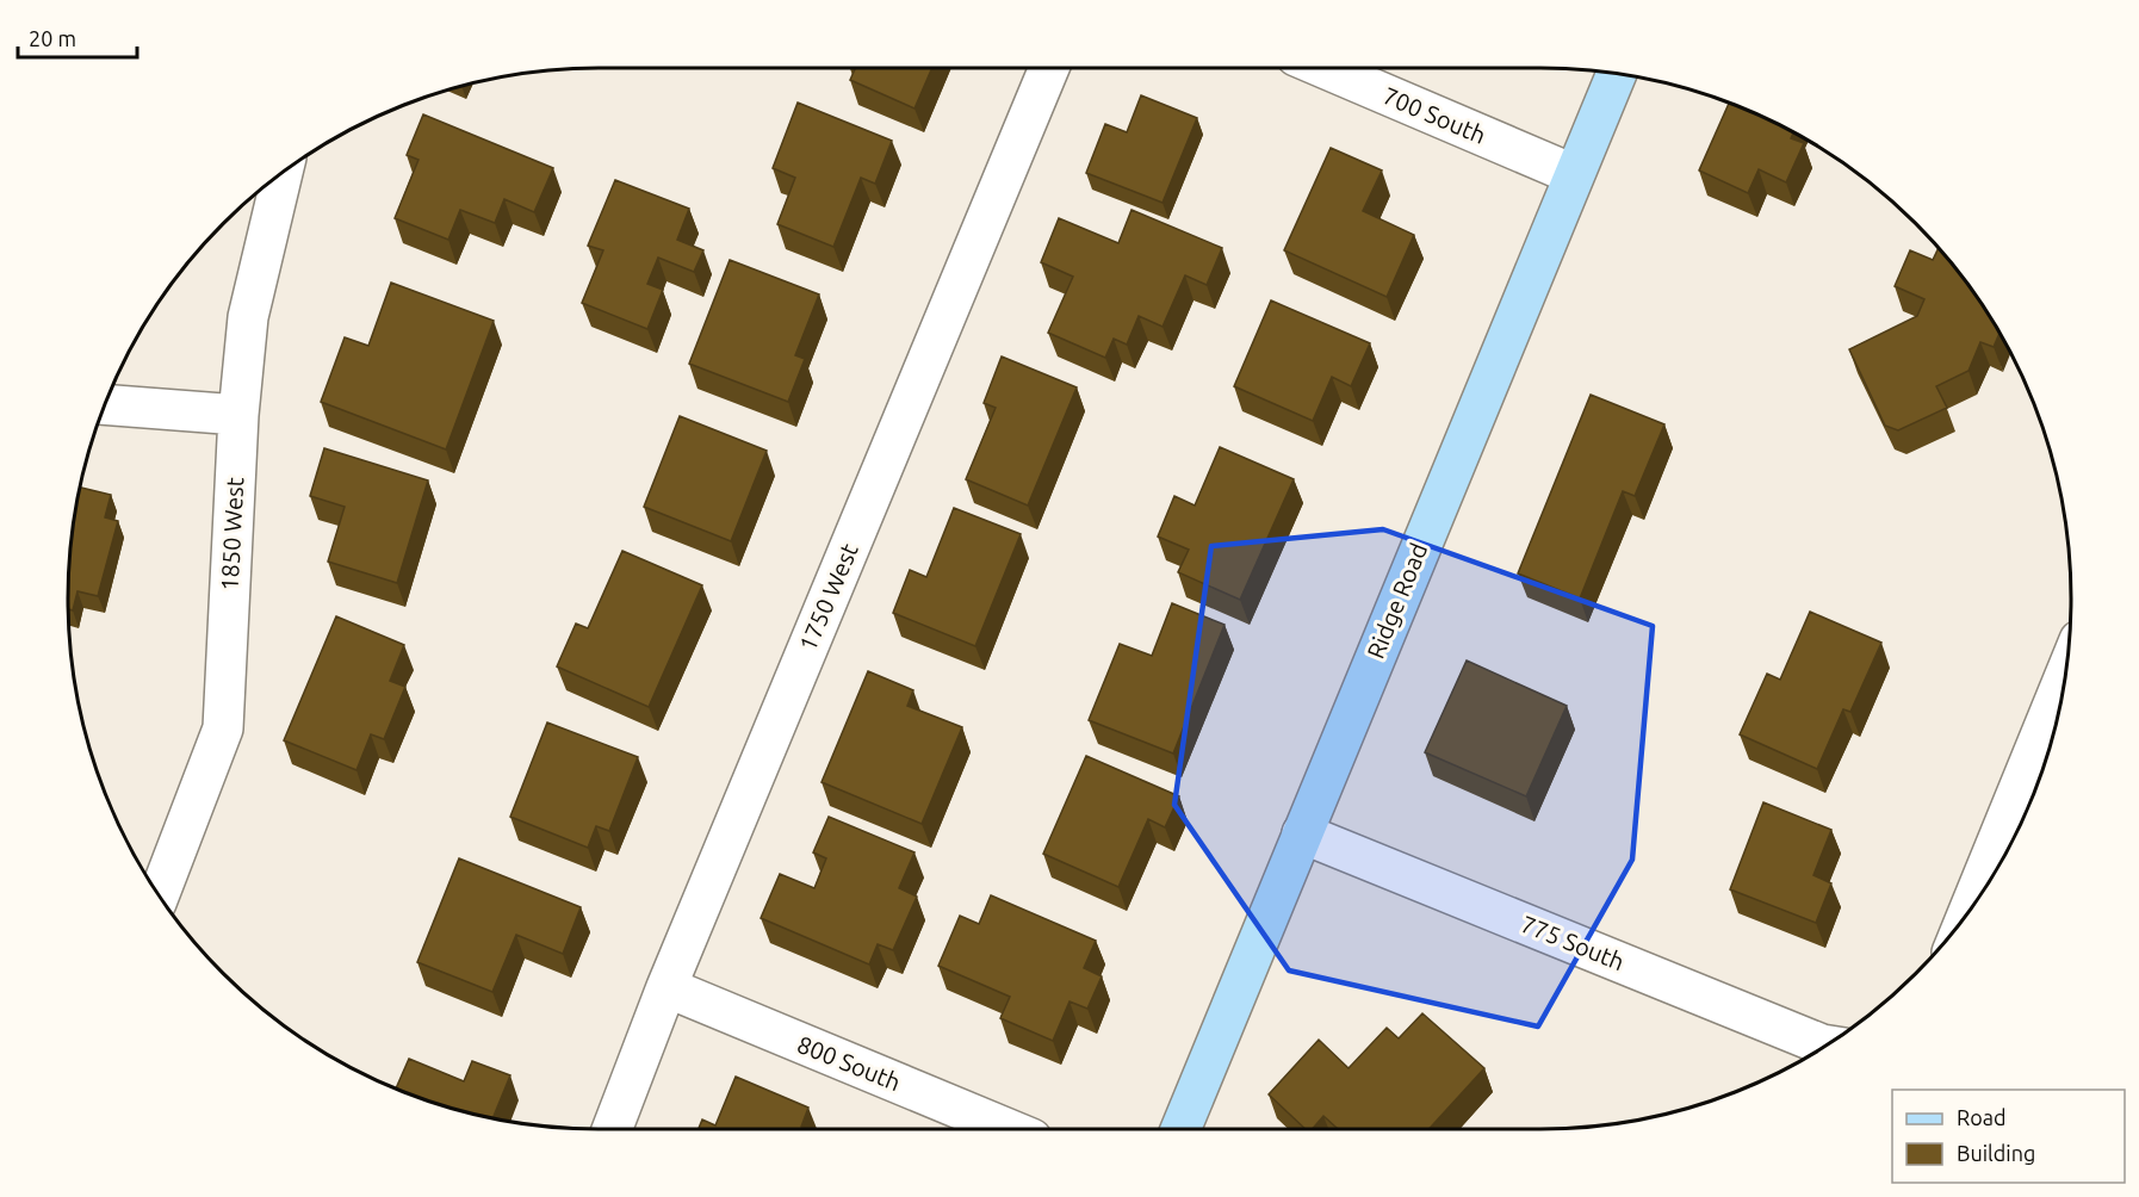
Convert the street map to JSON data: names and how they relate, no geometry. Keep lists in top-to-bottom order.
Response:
{
  "streets": {
    "street": [
      "700 South",
      "1850 West",
      "1750 West",
      "Ridge Road",
      "775 South",
      "800 South"
    ]
  },
  "crossings": [
    ["700 South", "Ridge Road"],
    ["1750 West", "800 South"],
    ["Ridge Road", "775 South"]
  ],
  "legend": ["Road", "Building"],
  "scale_bar": "20 m"
}
